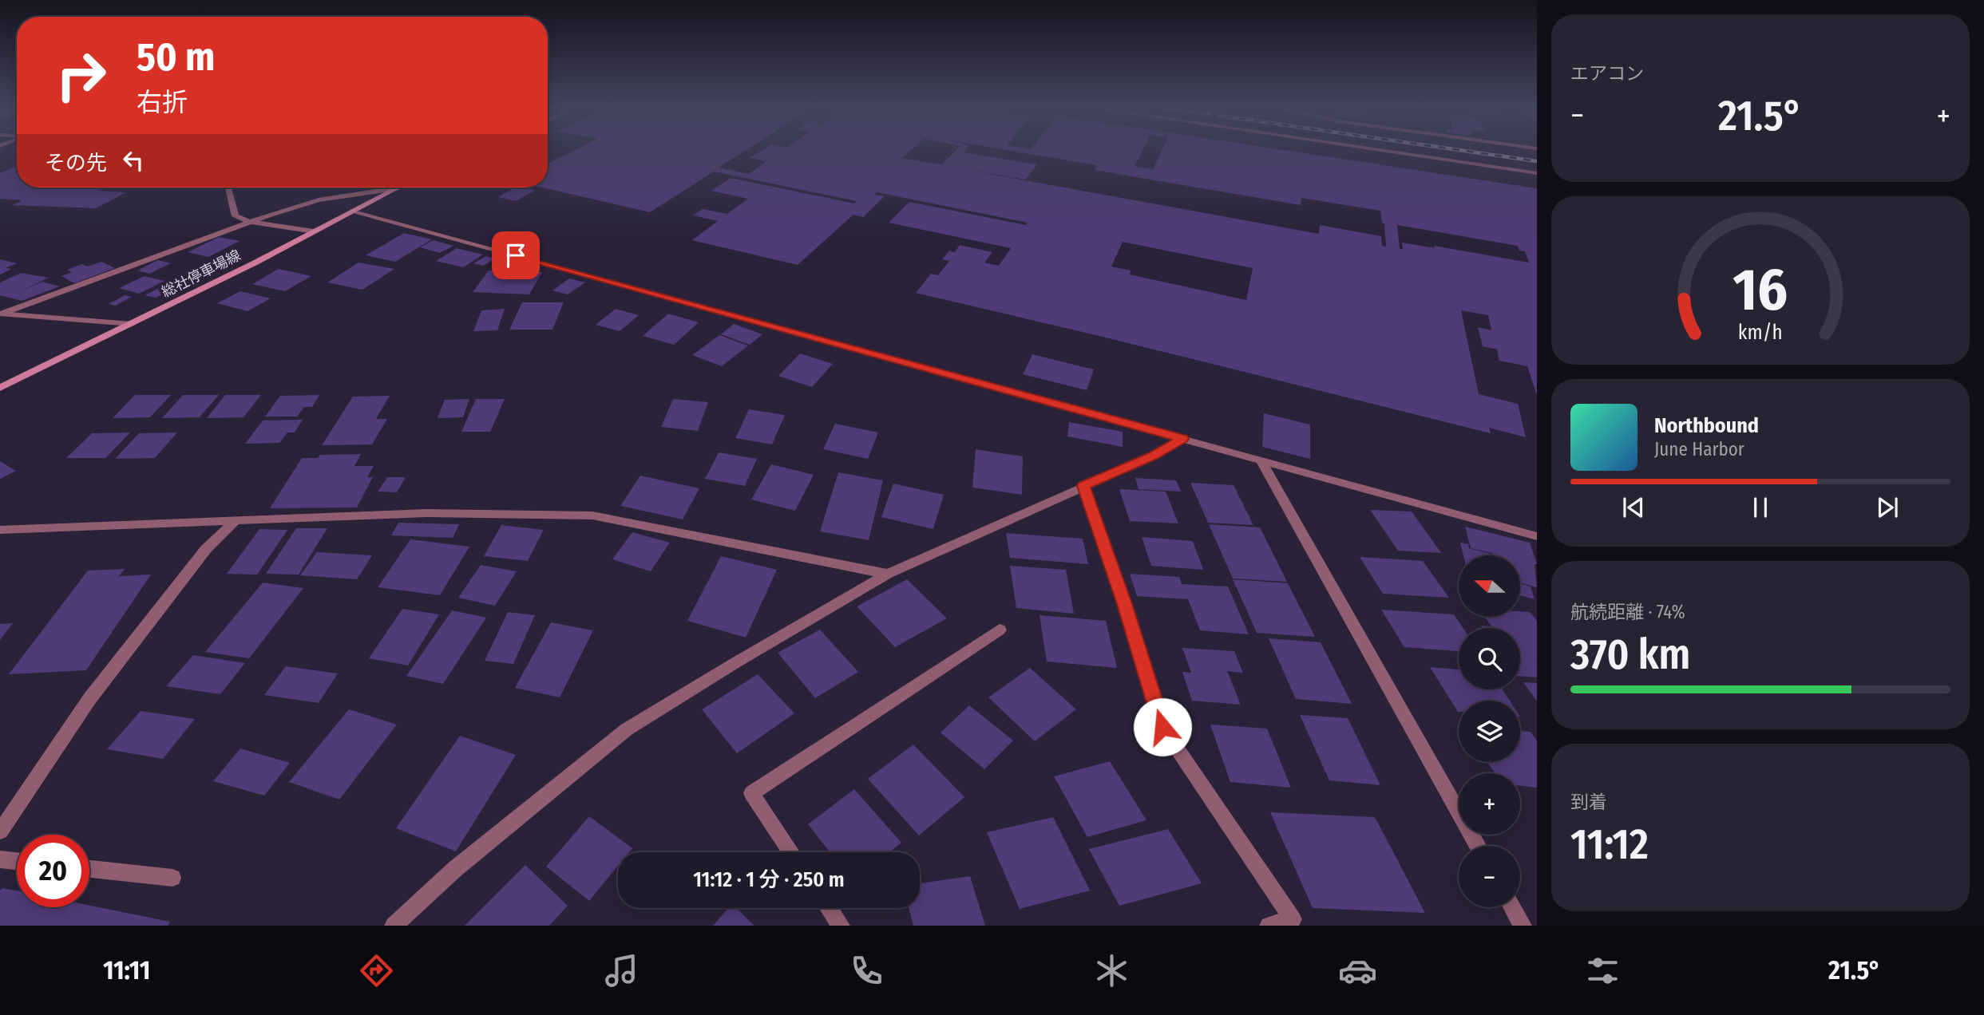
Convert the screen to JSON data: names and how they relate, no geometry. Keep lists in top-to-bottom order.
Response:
{
  "streets": {
    "main road": ["総社停車場線"]
  },
  "north": "left",
  "page": {
    "tile": [
      "エアコン",
      ["航続距離 · 74%", "370 km"],
      ["到着", "11:12"]
    ],
    "turn": ["50 m", "右折"],
    "heat": ["−", "21.5°", "+"],
    "then": "その先",
    "song": ["Northbound", "June Harbor"],
    "map_buttons": ["+", "−"],
    "limit": "20",
    "trip": "11:12 · 1 分 · 250 m",
    "tabs": ["11:11", "21.5°"],
    "gauge": ["16", "km/h"]
  }
}
